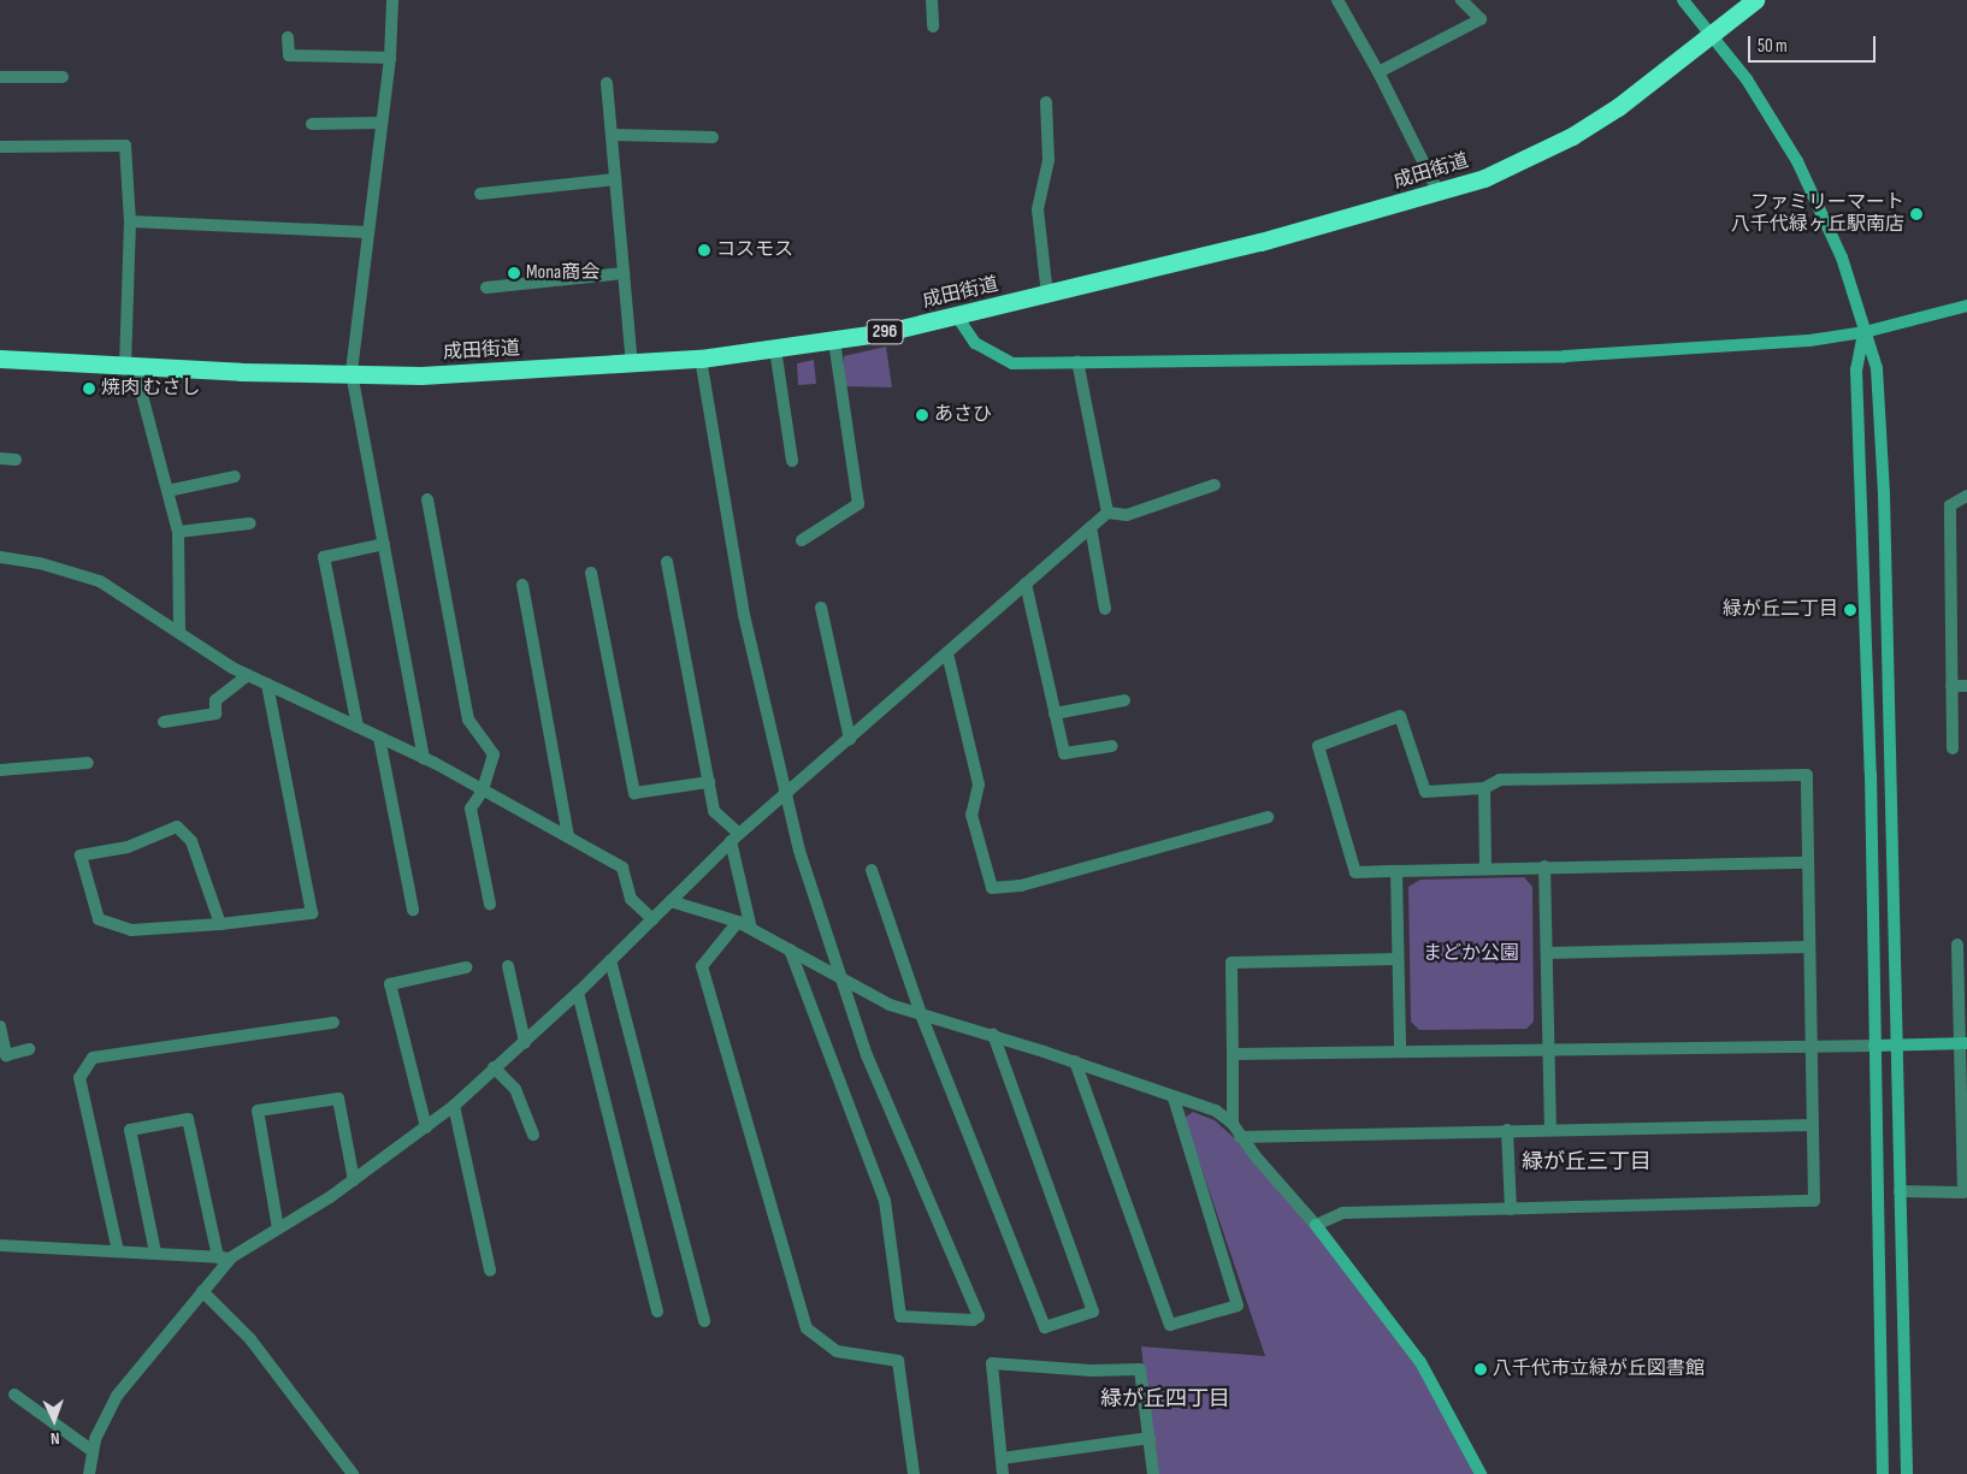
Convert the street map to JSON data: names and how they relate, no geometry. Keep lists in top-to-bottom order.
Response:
{
  "streets": {
    "highway": ["成田街道", "296"]
  },
  "districts": ["緑が丘三丁目", "緑が丘四丁目"],
  "parks": ["まどか公園"],
  "places": [
    "ファミリーマート 八千代緑ヶ丘駅南店",
    "コスモス",
    "Mona商会",
    "焼肉 むさし",
    "あさひ",
    "緑が丘二丁目",
    "八千代市立緑が丘図書館"
  ],
  "scale_bar": "50 m",
  "north": "bottom"
}
